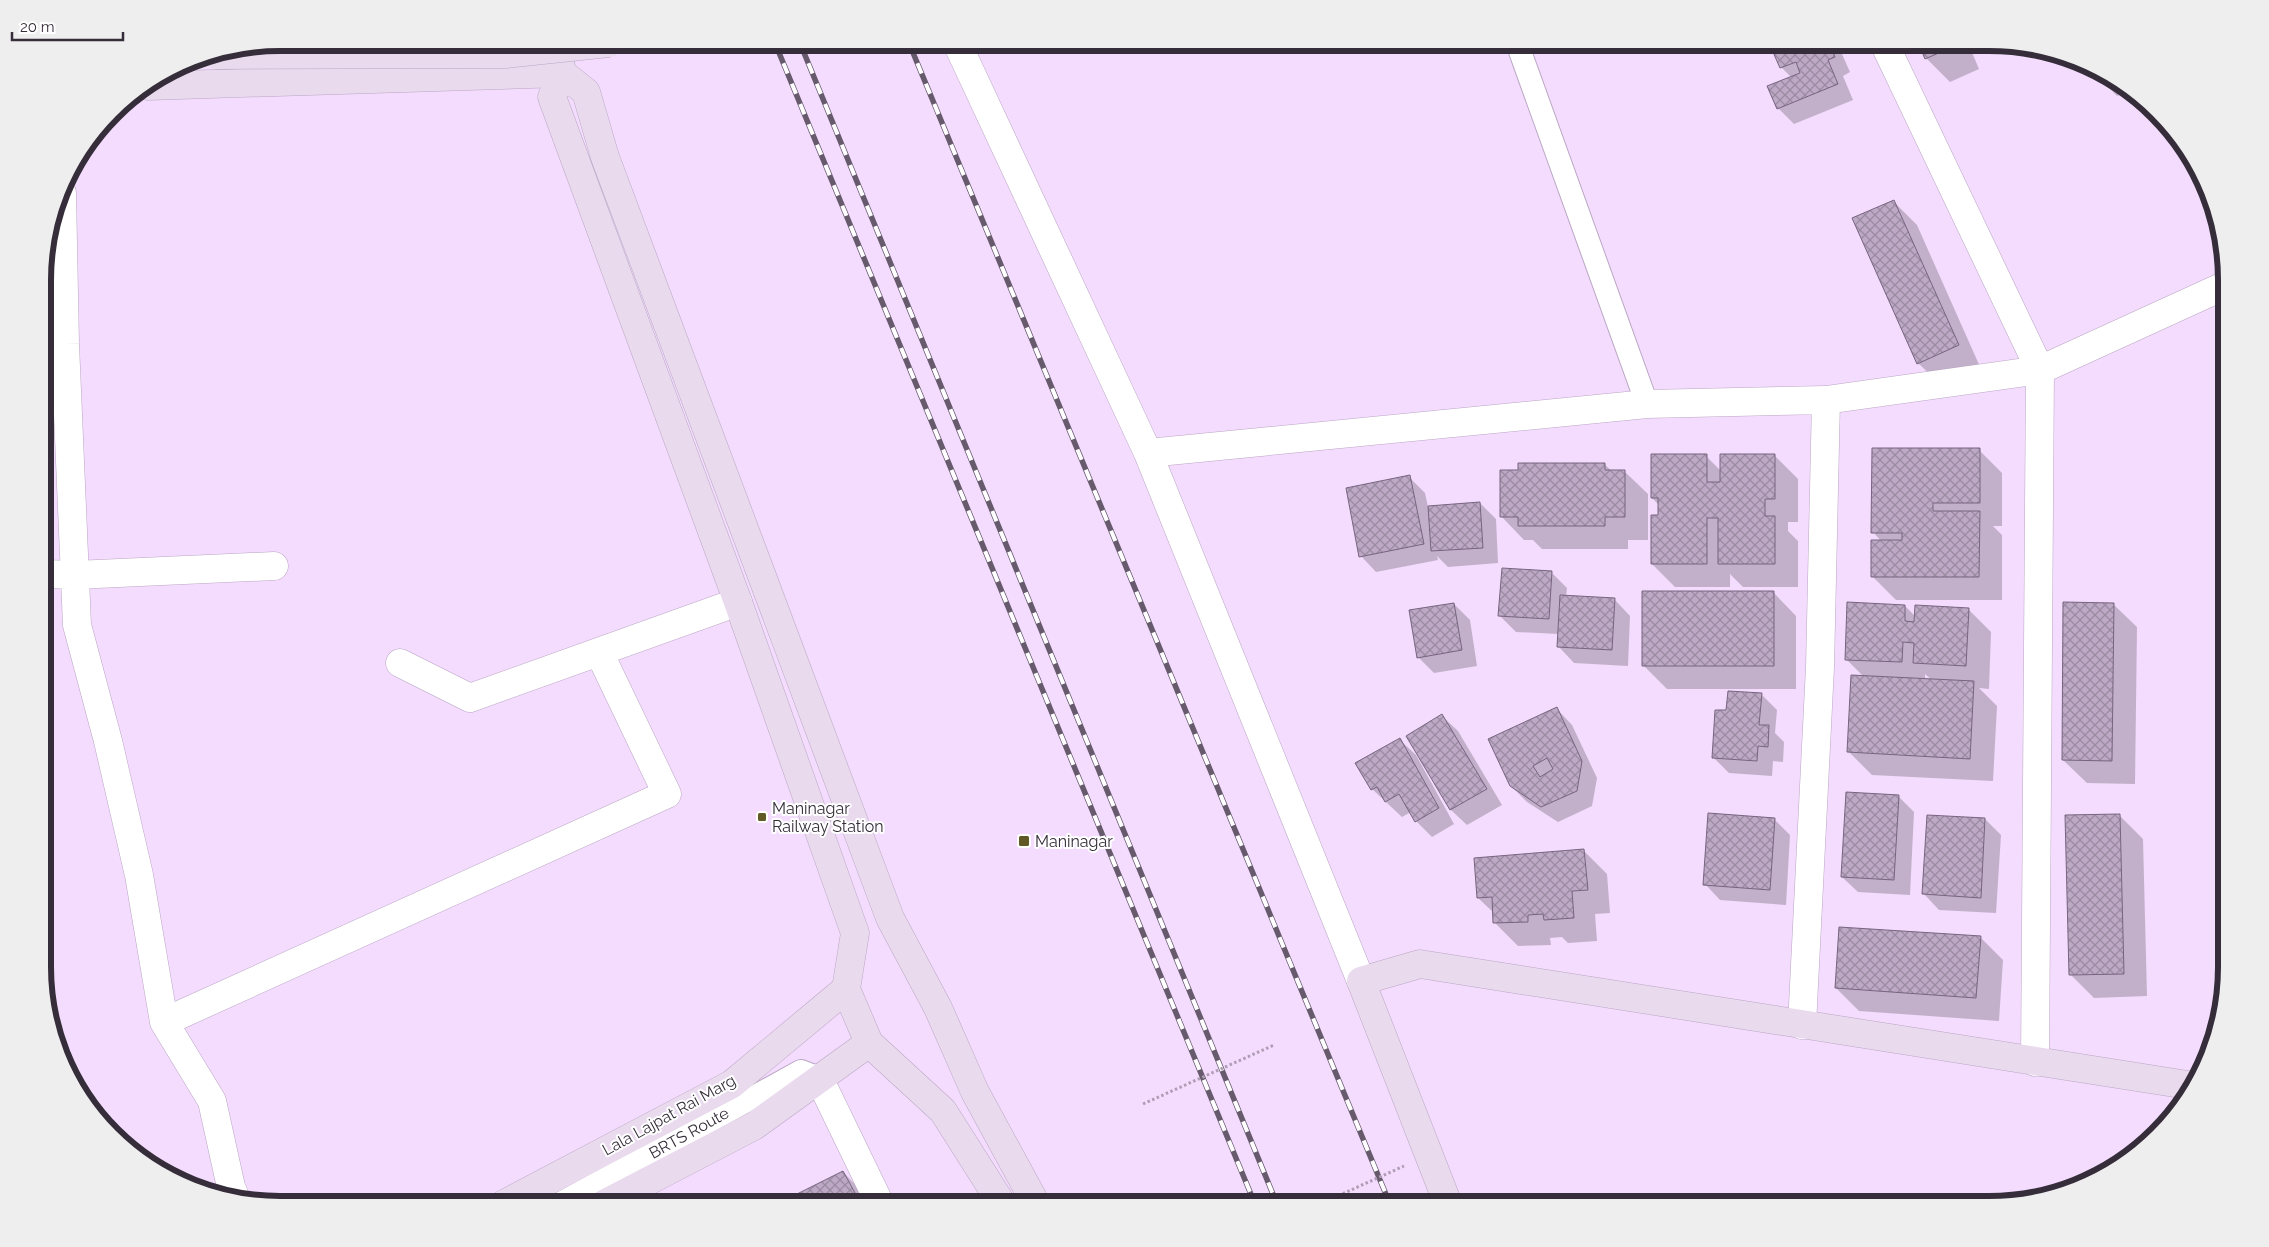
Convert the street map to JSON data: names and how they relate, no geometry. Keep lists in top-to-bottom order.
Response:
{
  "streets": {
    "street": ["Lala Lajpat Rai Marg"],
    "lane": ["BRTS Route"]
  },
  "places": {
    "transit": ["Maninagar Railway Station", "Maninagar"]
  },
  "scale_bar": "20 m"
}
